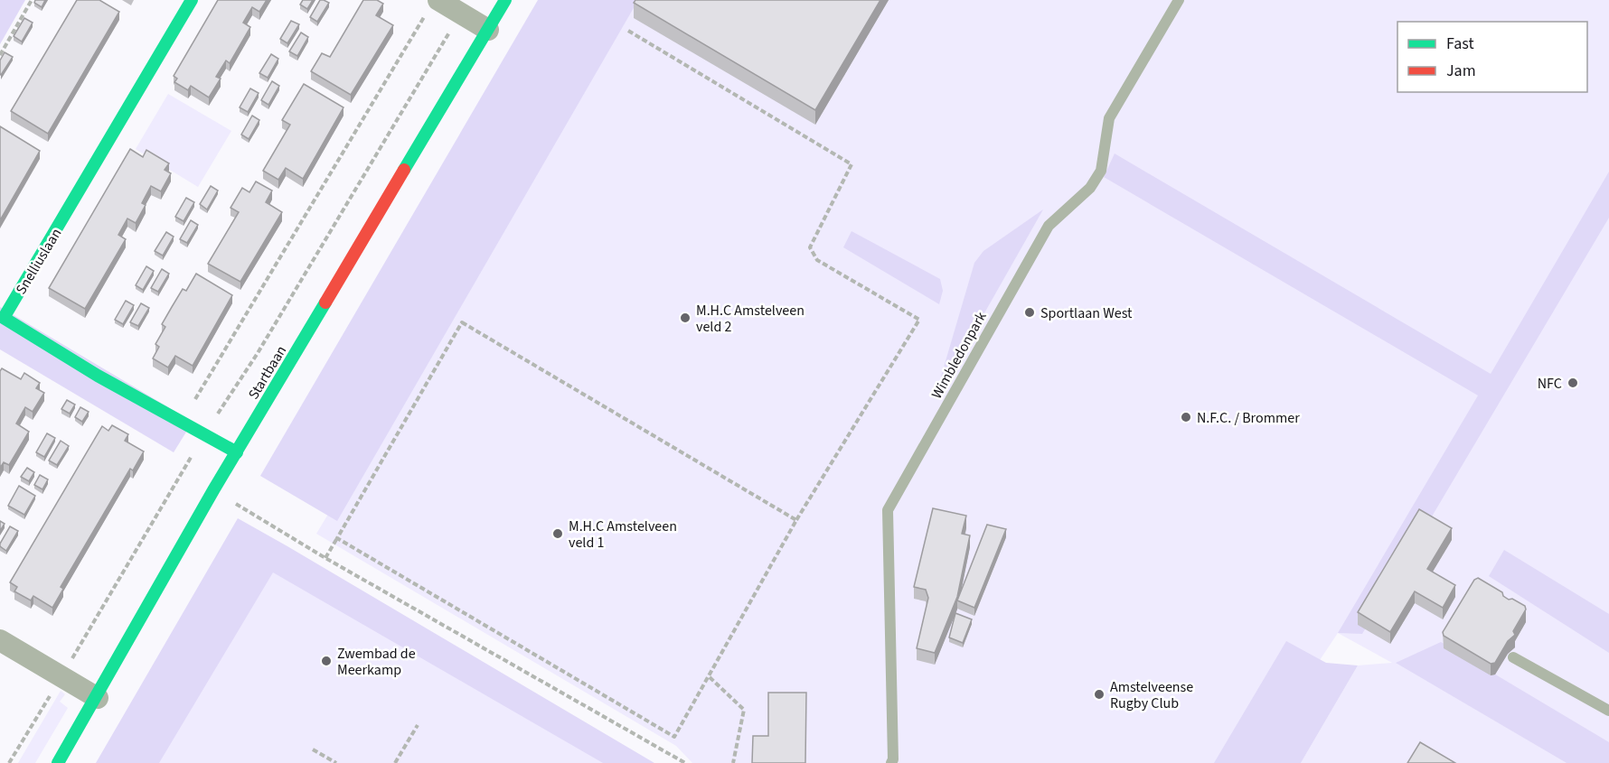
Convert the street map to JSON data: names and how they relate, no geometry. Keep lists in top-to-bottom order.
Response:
{
  "streets": {
    "street": ["Snelliuslaan", "Startbaan"],
    "lane": ["Wimbledonpark"]
  },
  "crossings": [
    ["Snelliuslaan", "Startbaan"]
  ],
  "places": [
    "Sportlaan West",
    "M.H.C Amstelveen veld 2",
    "NFC",
    "N.F.C. / Brommer",
    "M.H.C Amstelveen veld 1",
    "Zwembad de Meerkamp",
    "Amstelveense Rugby Club"
  ],
  "legend": ["Fast", "Jam"]
}
